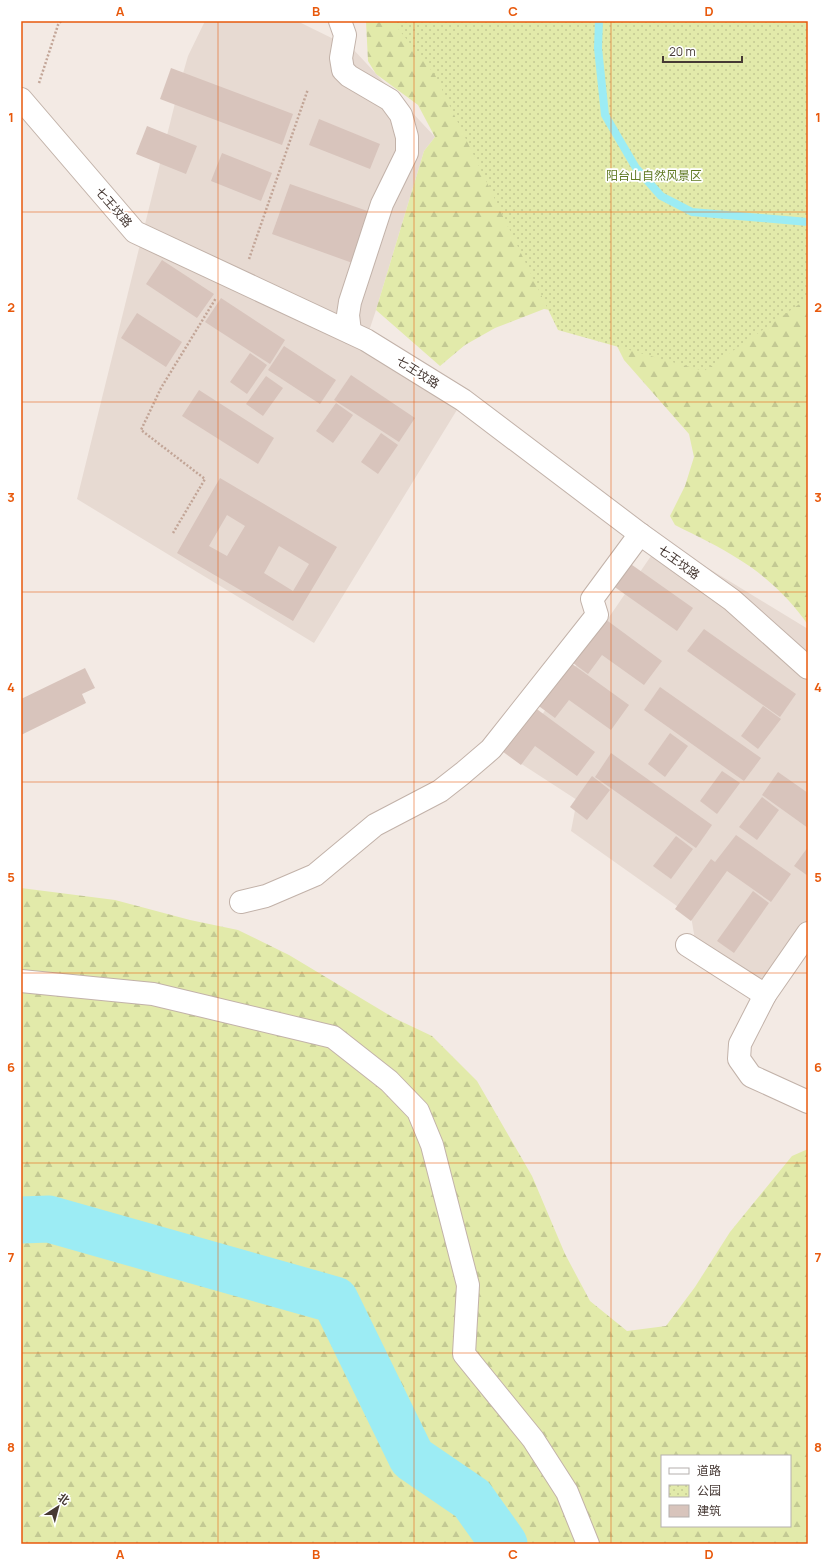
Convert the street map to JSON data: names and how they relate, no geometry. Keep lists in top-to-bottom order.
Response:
{
  "streets": {
    "street": ["七王坟路"]
  },
  "parks": ["阳台山自然风景区"],
  "legend": ["道路", "公园", "建筑"],
  "scale_bar": "20 m",
  "north": "top right",
  "grid": {
    "columns": [
      "A",
      "B",
      "C",
      "D"
    ],
    "rows": [
      "1",
      "2",
      "3",
      "4",
      "5",
      "6",
      "7",
      "8"
    ]
  }
}
